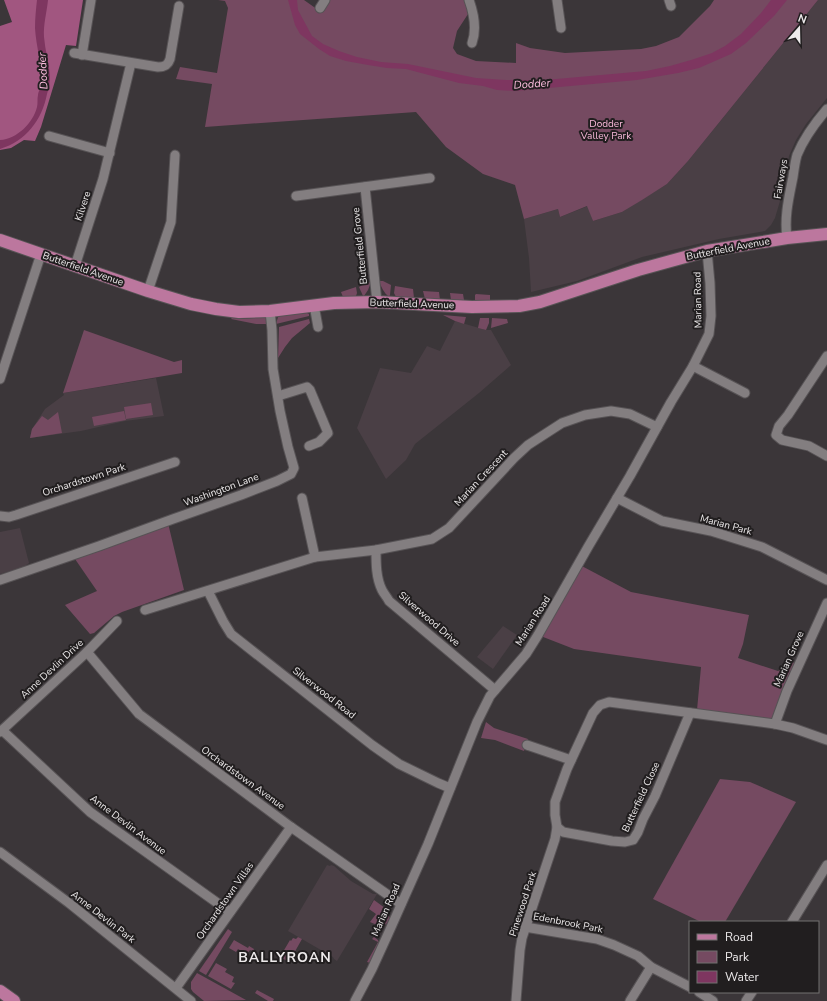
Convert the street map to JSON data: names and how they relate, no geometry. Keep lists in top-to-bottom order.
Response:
{
  "streets": {
    "main road": ["Butterfield Avenue"],
    "street": [
      "Fairways",
      "Kilvere",
      "Butterfield Grove",
      "Marian Road",
      "Marian Crescent",
      "Orchardstown Park",
      "Washington Lane",
      "Marian Park",
      "Silverwood Drive",
      "Marian Grove",
      "Anne Devlin Drive",
      "Silverwood Road",
      "Orchardstown Avenue",
      "Butterfield Close",
      "Anne Devlin Avenue",
      "Orchardstown Villas",
      "Pinewood Park",
      "Anne Devlin Park",
      "Edenbrook Park"
    ]
  },
  "crossings": [
    ["Fairways", "Butterfield Avenue"],
    ["Kilvere", "Butterfield Avenue"],
    ["Butterfield Grove", "Butterfield Avenue"],
    ["Butterfield Avenue", "Marian Road"],
    ["Butterfield Avenue", "Washington Lane"],
    ["Marian Road", "Marian Crescent"],
    ["Marian Road", "Marian Park"],
    ["Marian Road", "Silverwood Drive"],
    ["Marian Road", "Silverwood Road"],
    ["Marian Road", "Orchardstown Avenue"],
    ["Marian Crescent", "Silverwood Drive"],
    ["Marian Crescent", "Silverwood Road"],
    ["Anne Devlin Drive", "Orchardstown Avenue"],
    ["Anne Devlin Drive", "Anne Devlin Avenue"],
    ["Orchardstown Avenue", "Orchardstown Villas"],
    ["Butterfield Close", "Pinewood Park"],
    ["Anne Devlin Avenue", "Orchardstown Villas"],
    ["Orchardstown Villas", "Anne Devlin Park"],
    ["Pinewood Park", "Edenbrook Park"]
  ],
  "districts": ["BALLYROAN"],
  "water": ["Dodder"],
  "parks": ["Dodder Valley Park"],
  "legend": ["Road", "Park", "Water"],
  "north": "top"
}
